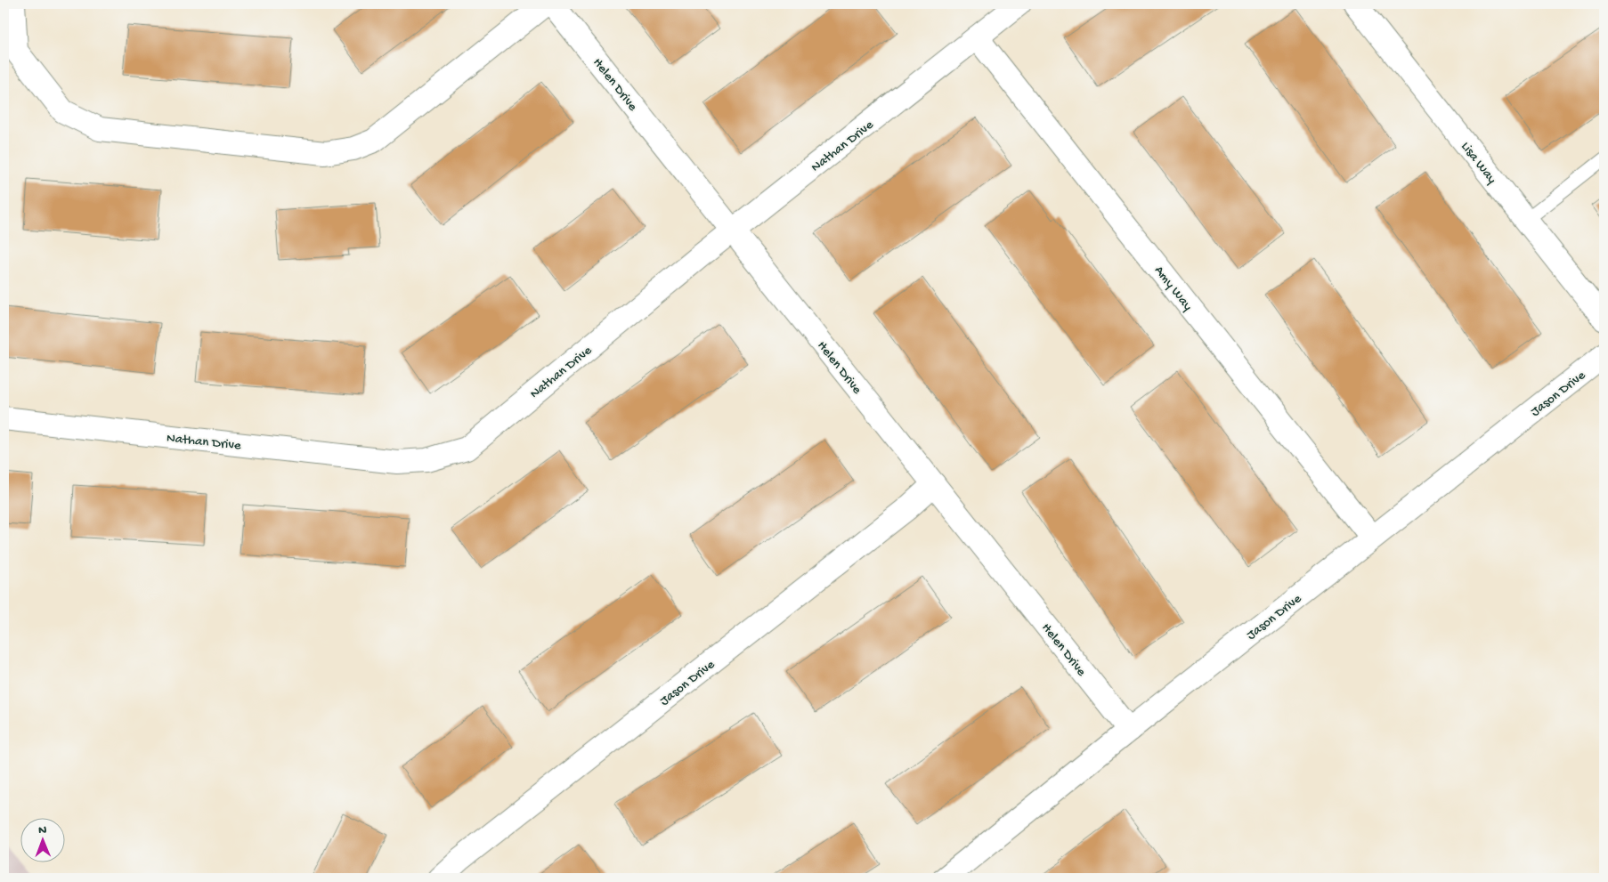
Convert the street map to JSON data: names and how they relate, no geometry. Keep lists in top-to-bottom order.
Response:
{
  "streets": {
    "street": [
      "Helen Drive",
      "Nathan Drive",
      "Lisa Way",
      "Amy Way",
      "Jason Drive"
    ]
  },
  "crossings": [
    ["Helen Drive", "Nathan Drive"],
    ["Helen Drive", "Jason Drive"],
    ["Nathan Drive", "Amy Way"],
    ["Amy Way", "Jason Drive"]
  ],
  "north": "top"
}
